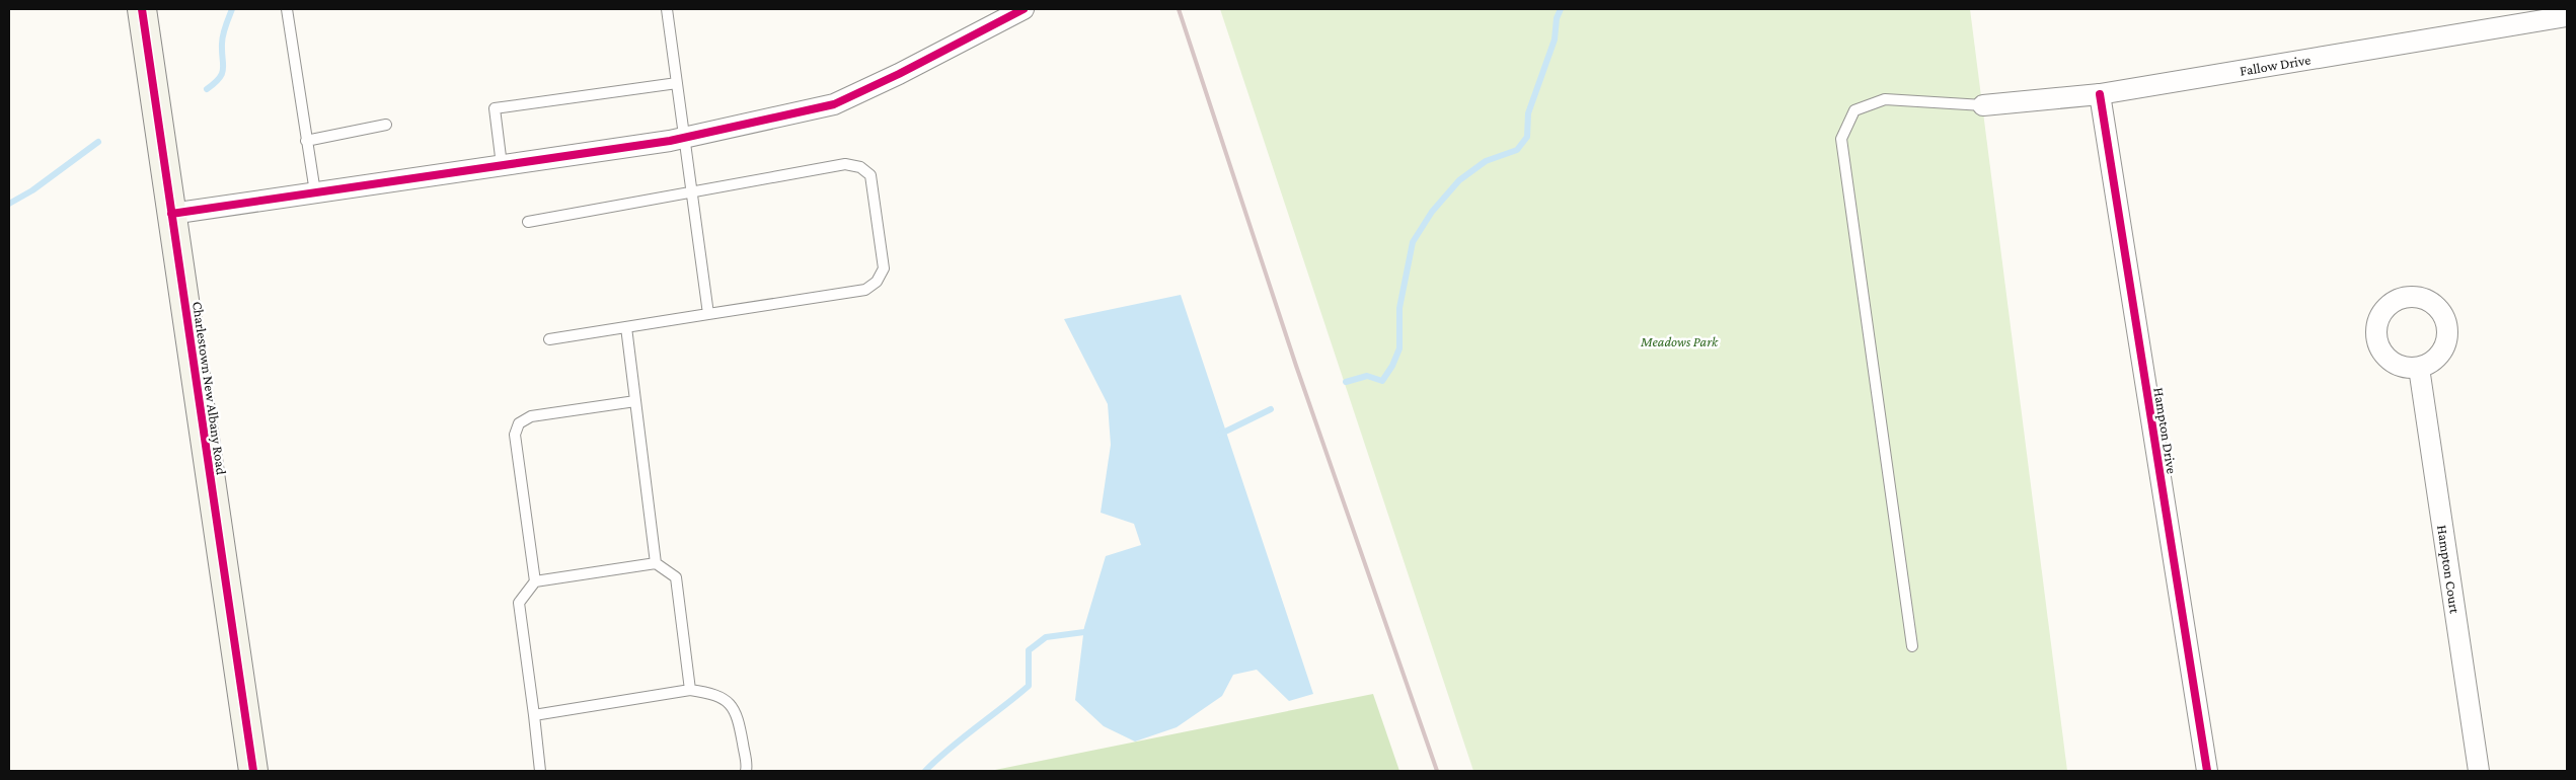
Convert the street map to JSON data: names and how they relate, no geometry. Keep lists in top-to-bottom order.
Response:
{
  "streets": {
    "main road": ["Charlestown New Albany Road"],
    "street": ["Fallow Drive", "Hampton Drive", "Hampton Court"]
  },
  "crossings": [
    ["Fallow Drive", "Hampton Drive"]
  ],
  "parks": ["Meadows Park"]
}
